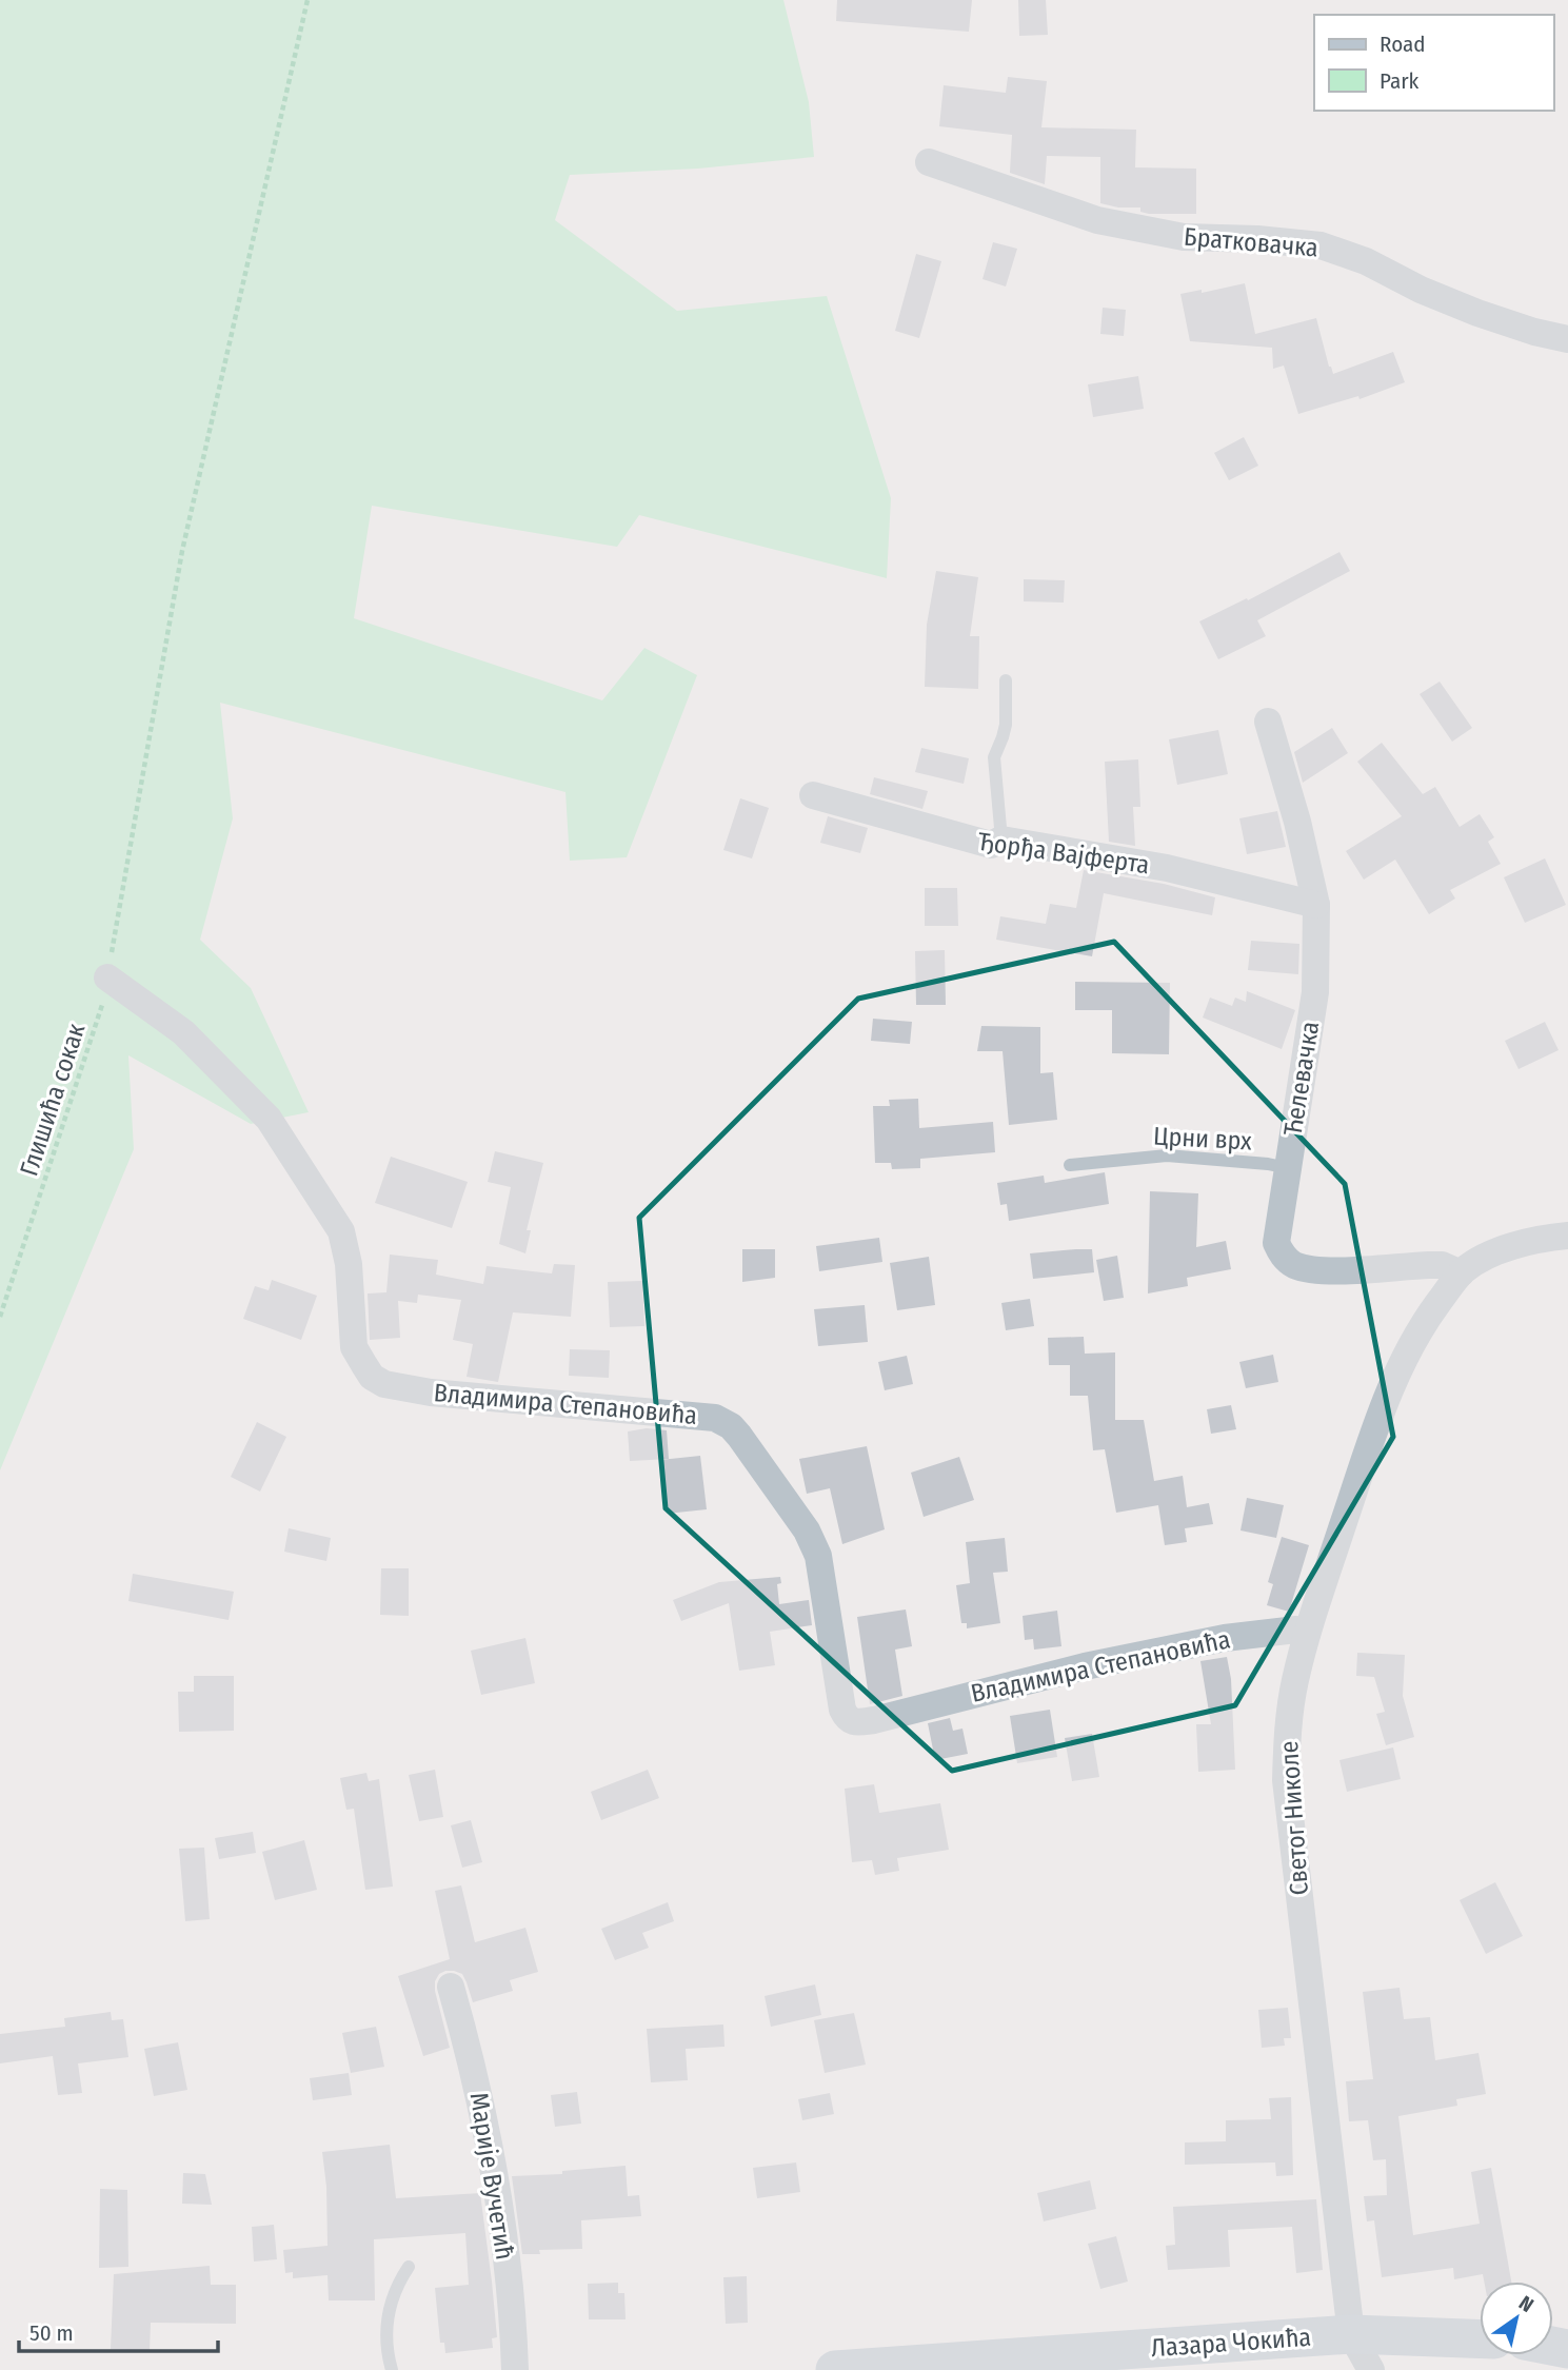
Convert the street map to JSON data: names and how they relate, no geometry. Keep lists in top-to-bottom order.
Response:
{
  "streets": {
    "street": [
      "Братковачка",
      "Ђорђа Вајферта",
      "Ћелевачка",
      "Владимира Степановића",
      "Светог Николе",
      "Марије Вучетић",
      "Лазара Чокића"
    ],
    "lane": ["Црни врх"],
    "path": ["Глишића сокак"]
  },
  "crossings": [
    ["Ђорђа Вајферта", "Ћелевачка"],
    ["Ћелевачка", "Црни врх"],
    ["Ћелевачка", "Светог Николе"],
    ["Глишића сокак", "Владимира Степановића"],
    ["Владимира Степановића", "Светог Николе"],
    ["Светог Николе", "Лазара Чокића"]
  ],
  "legend": ["Road", "Park"],
  "scale_bar": "50 m",
  "north": "top right"
}
